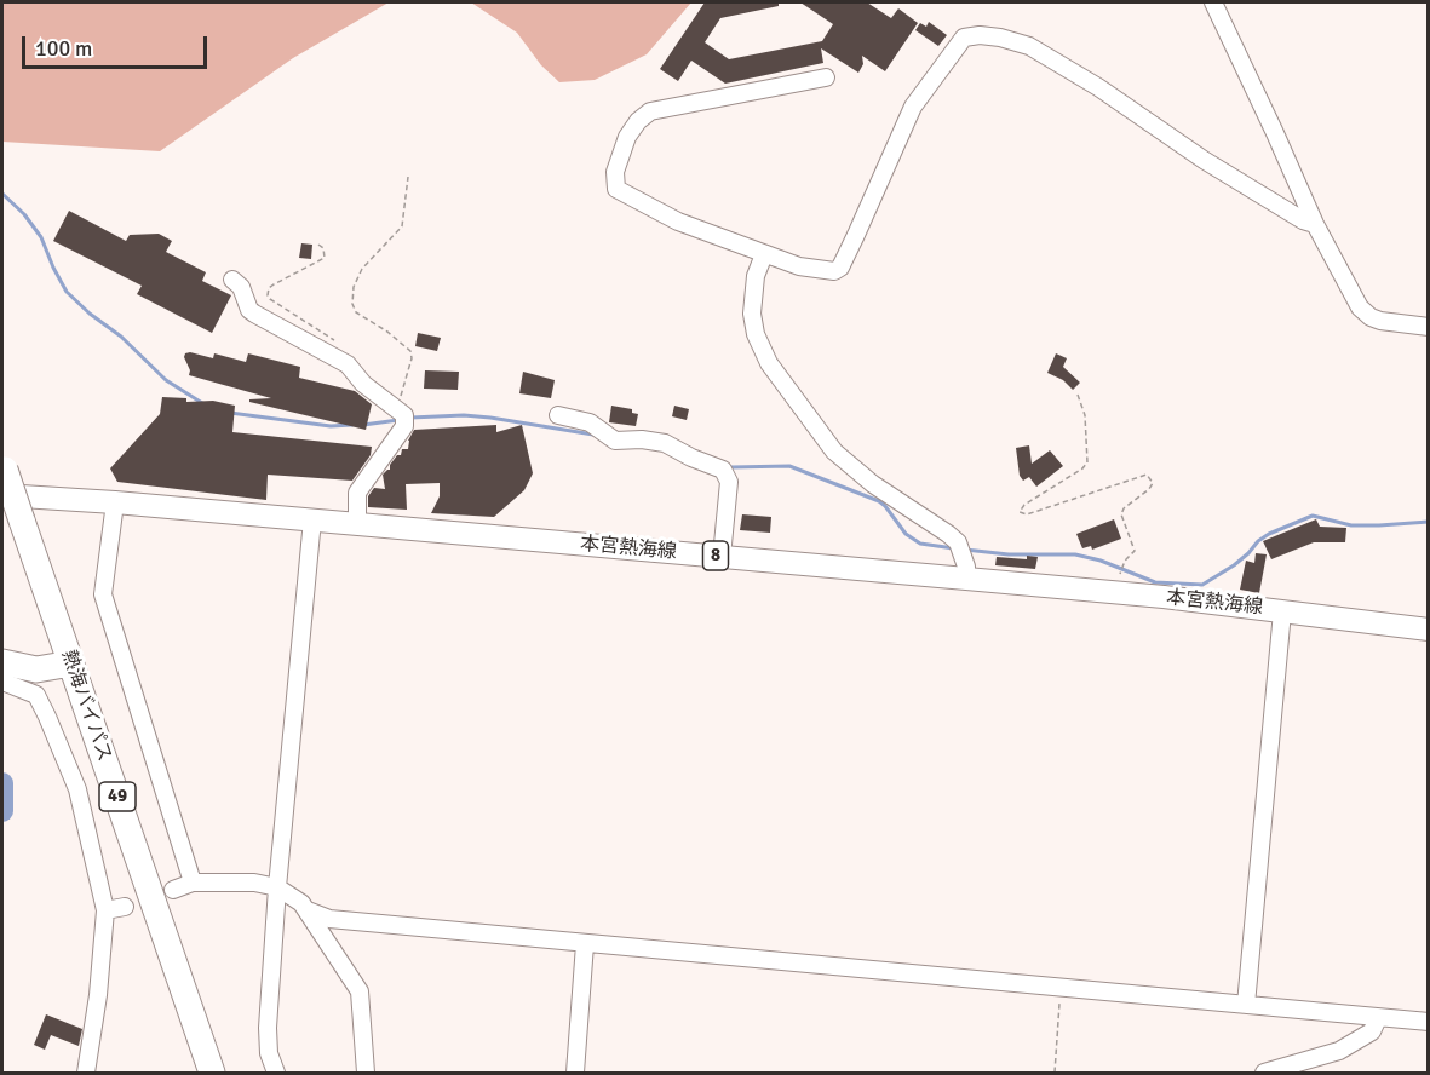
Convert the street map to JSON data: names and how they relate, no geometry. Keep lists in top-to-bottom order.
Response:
{
  "streets": {
    "highway": ["熱海バイパス", "49"],
    "main road": ["本宮熱海線", "8"]
  },
  "scale_bar": "100 m"
}
